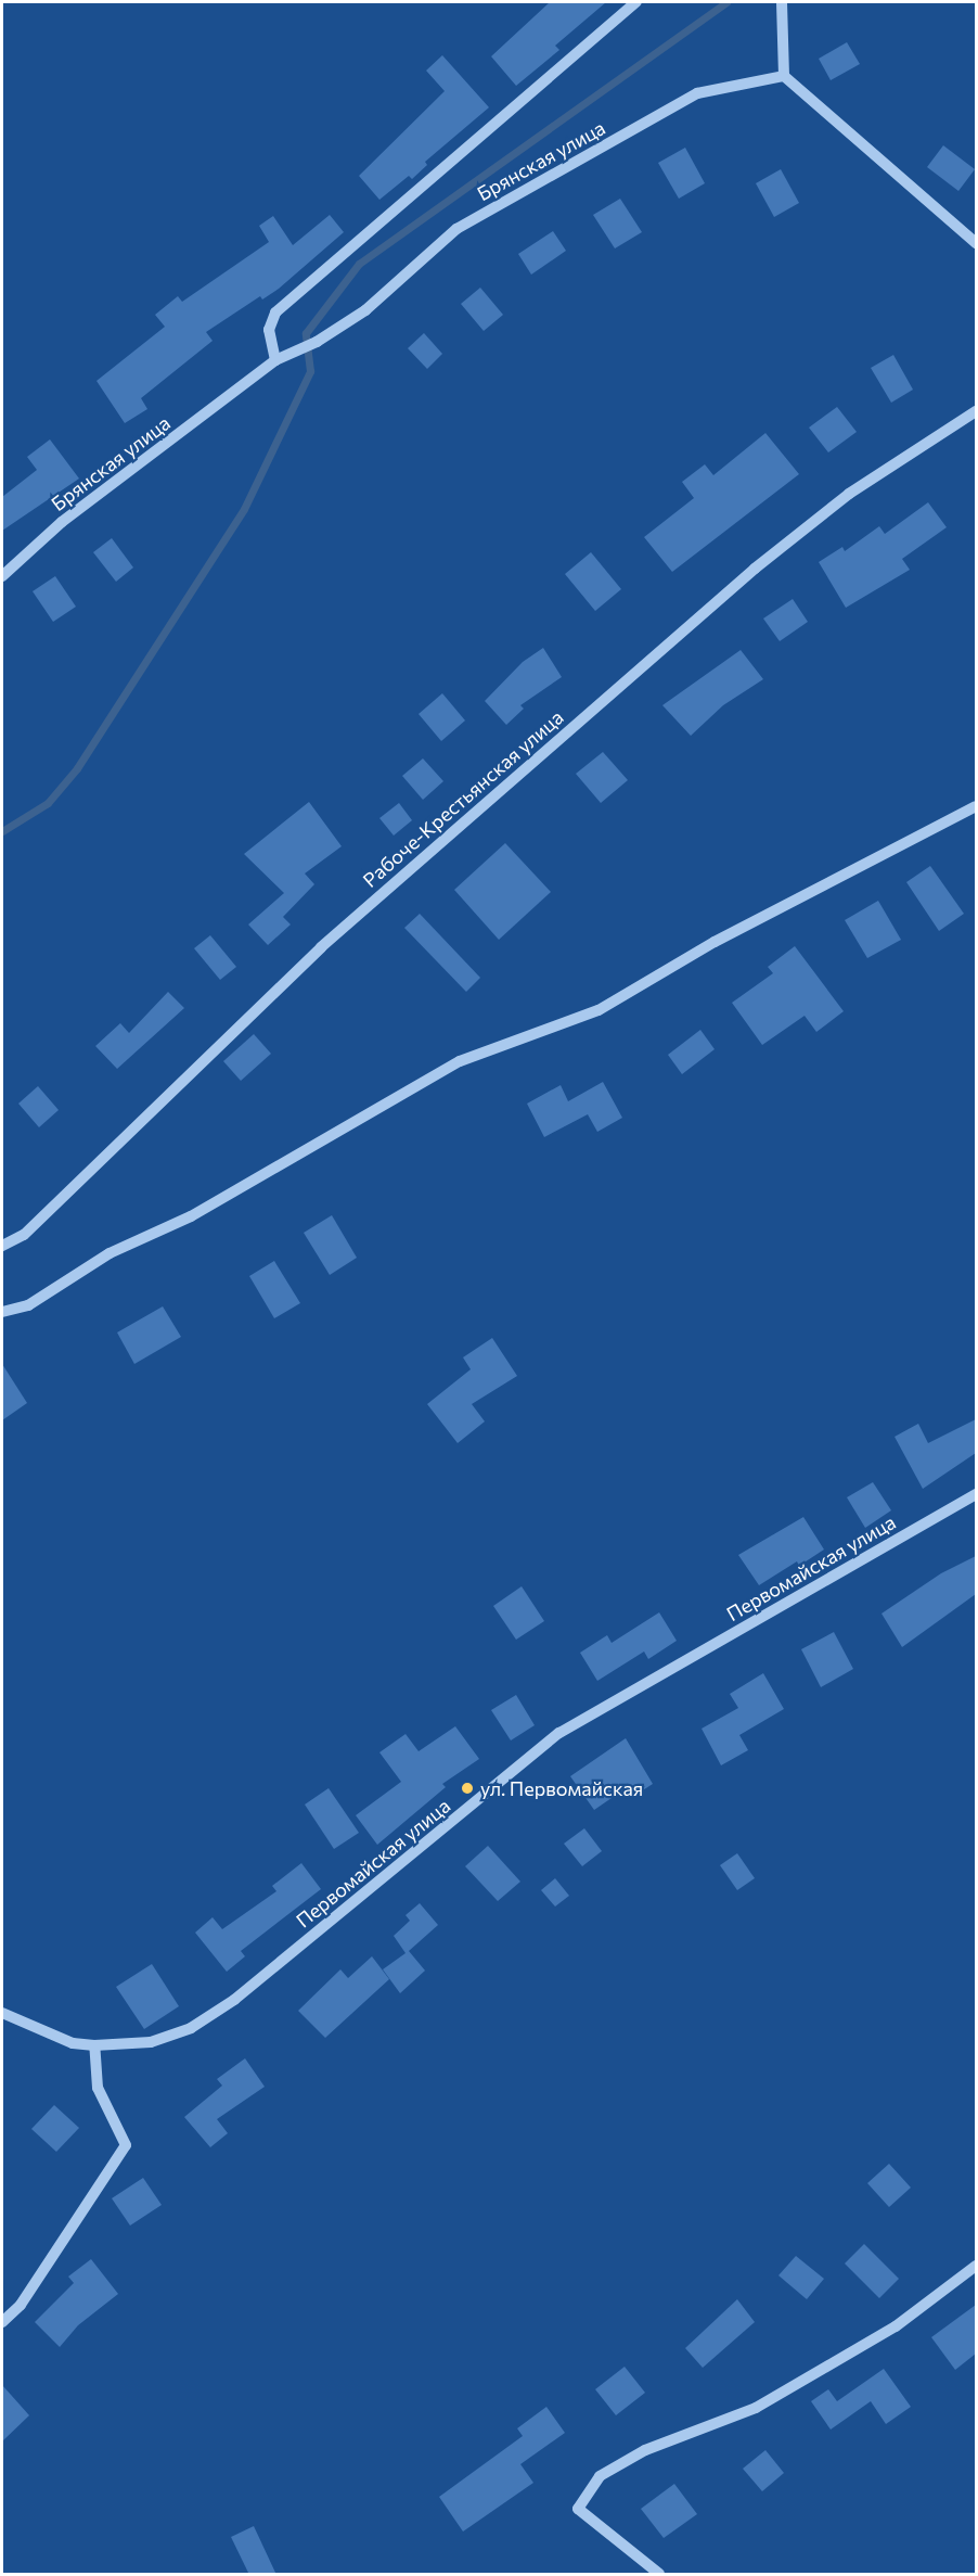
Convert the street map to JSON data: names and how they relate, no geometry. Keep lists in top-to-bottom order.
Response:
{
  "streets": {
    "street": ["Брянская улица", "Рабоче-Крестьянская улица", "Первомайская улица"]
  },
  "places": ["ул. Первомайская"]
}
